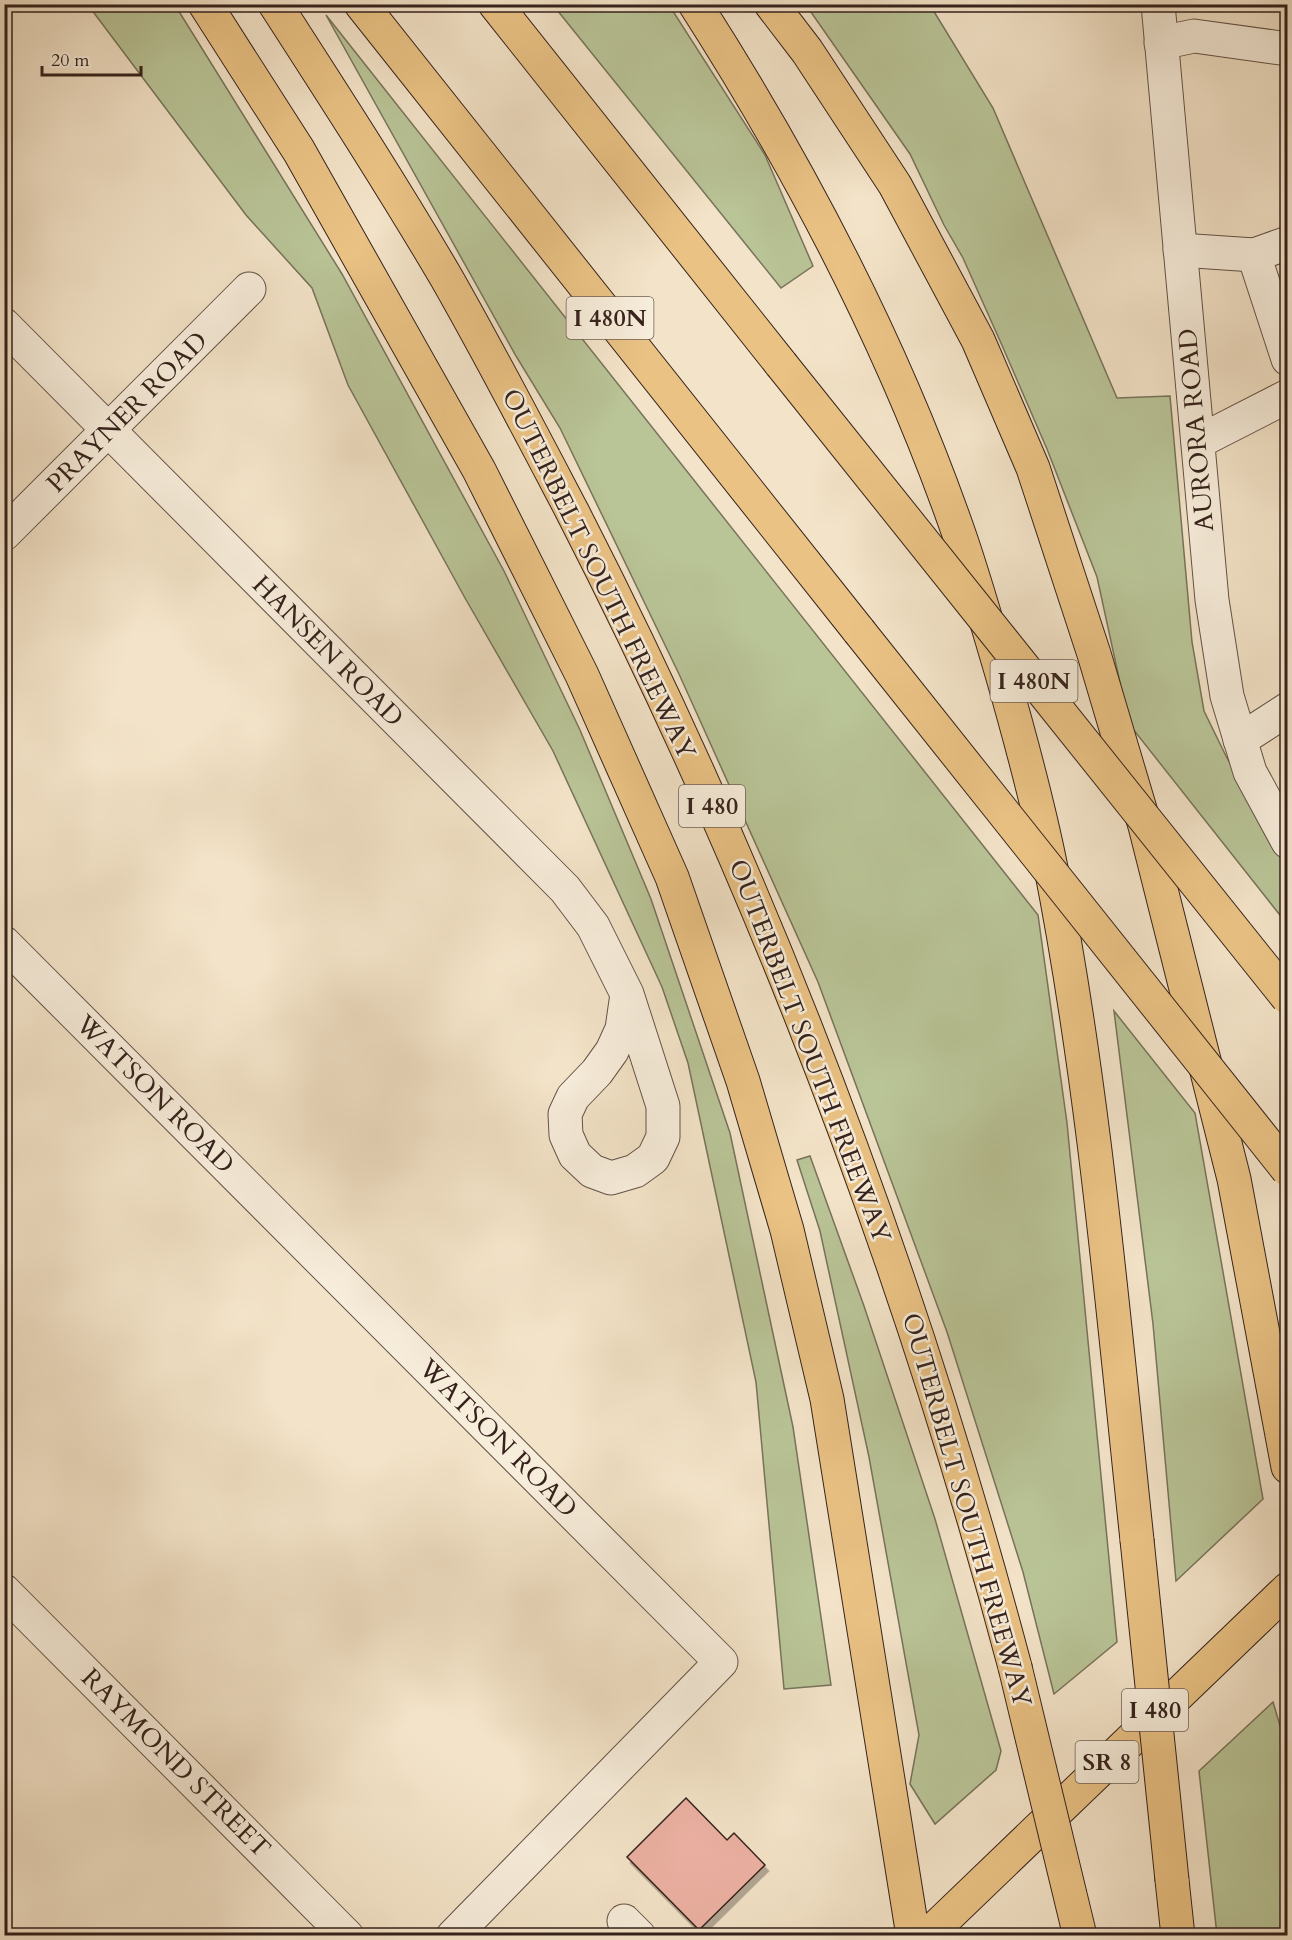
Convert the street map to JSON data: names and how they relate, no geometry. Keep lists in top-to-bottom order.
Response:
{
  "streets": {
    "main road": [
      "I 480N",
      "OUTERBELT SOUTH FREEWAY",
      "I 480",
      "SR 8"
    ],
    "street": [
      "PRAYNER ROAD",
      "AURORA ROAD",
      "HANSEN ROAD",
      "WATSON ROAD",
      "RAYMOND STREET"
    ]
  },
  "crossings": [
    ["PRAYNER ROAD", "HANSEN ROAD"]
  ],
  "scale_bar": "20 m"
}
